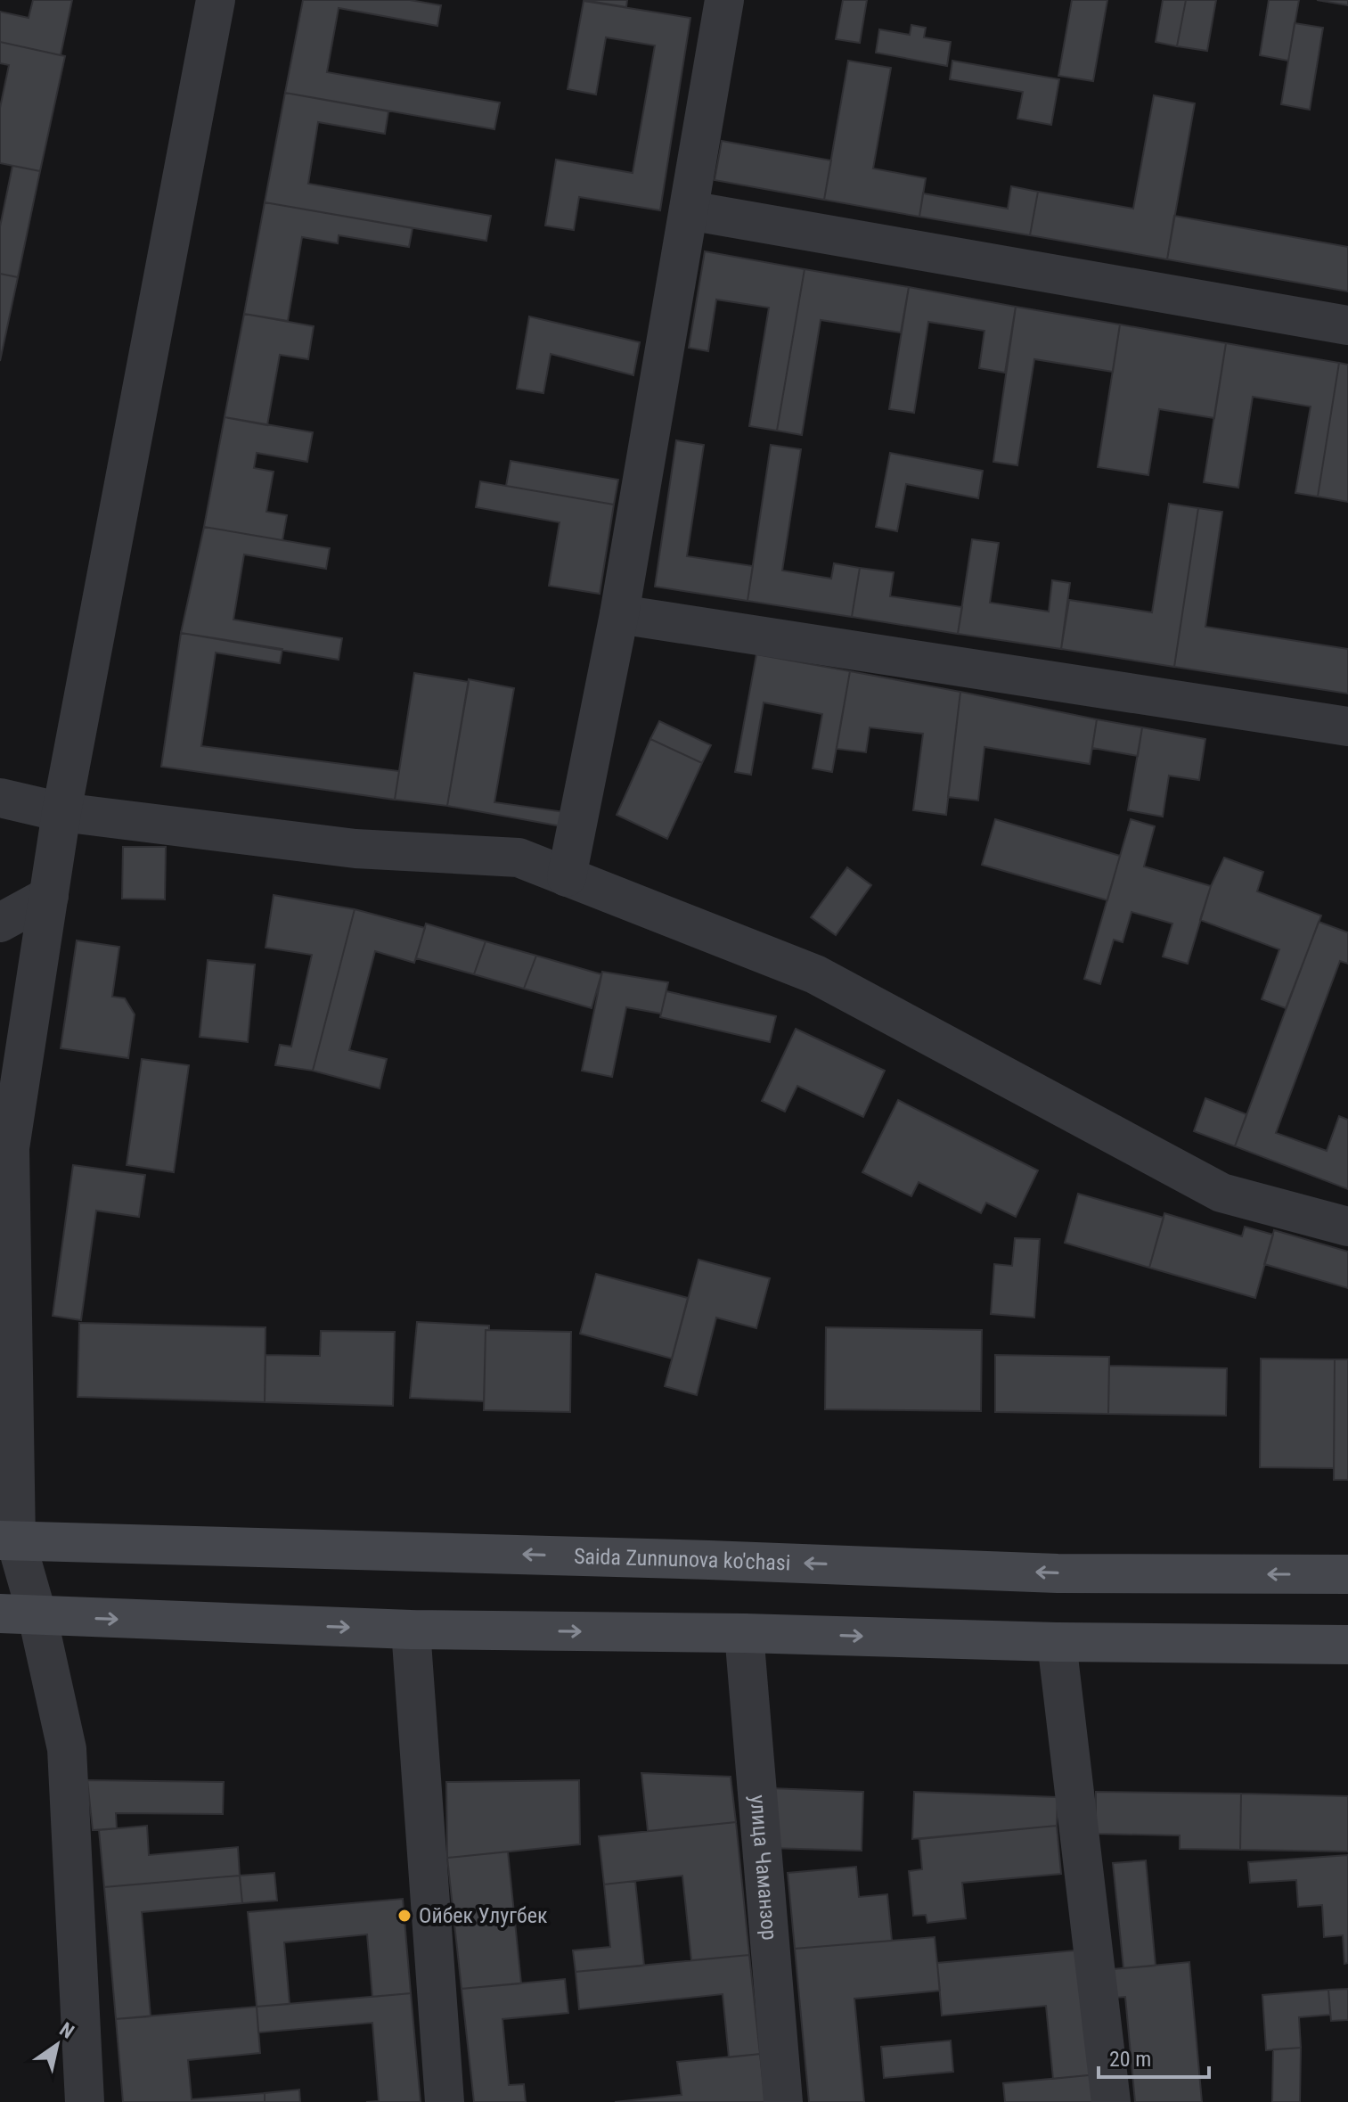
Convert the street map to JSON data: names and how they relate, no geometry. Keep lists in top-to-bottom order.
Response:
{
  "streets": {
    "main road": ["Saida Zunnunova ko'chasi"],
    "street": ["улица Чаманзор"]
  },
  "places": ["Ойбек Улугбек"],
  "scale_bar": "20 m",
  "north": "top right"
}
